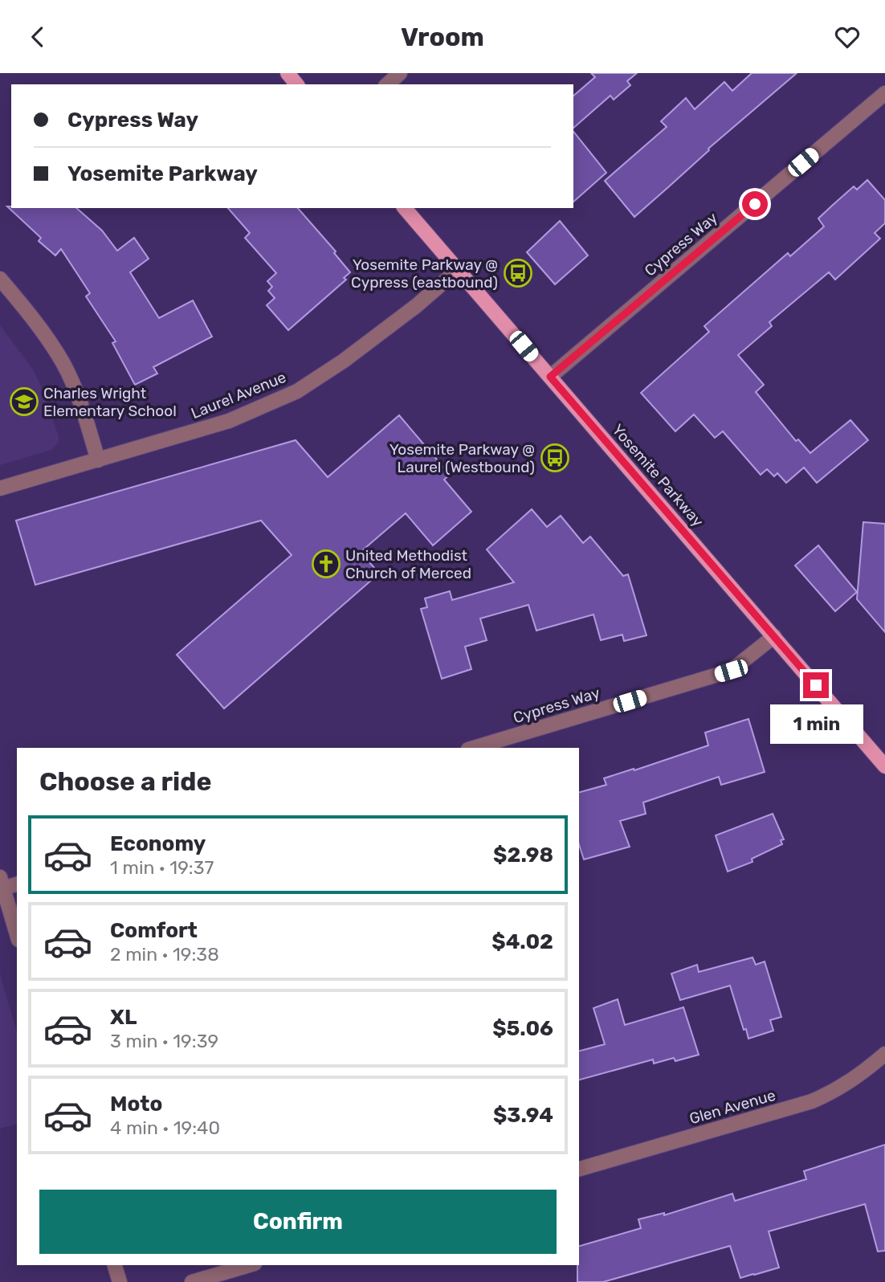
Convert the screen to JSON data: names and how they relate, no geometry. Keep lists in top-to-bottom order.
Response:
{
  "streets": {
    "main road": ["Yosemite Parkway"],
    "street": ["Cypress Way", "Laurel Avenue", "Glen Avenue"]
  },
  "crossings": [
    ["Cypress Way", "Yosemite Parkway"],
    ["Laurel Avenue", "Yosemite Parkway"]
  ],
  "places": {
    "bus stop": ["Yosemite Parkway @ Cypress (eastbound)", "Yosemite Parkway @ Laurel (Westbound)"],
    "school or university": ["Charles Wright Elementary School"],
    "church": ["United Methodist Church of Merced"]
  },
  "page": {
    "header": "Vroom",
    "banner": ["Cypress Way", "Yosemite Parkway"],
    "bubble": "1 min",
    "heading": "Choose a ride",
    "list": [
      {
        "name": "Economy",
        "note": "1 min · 19:37",
        "value": "$2.98"
      },
      {
        "name": "Comfort",
        "note": "2 min · 19:38",
        "value": "$4.02"
      },
      {
        "name": "XL",
        "note": "3 min · 19:39",
        "value": "$5.06"
      },
      {
        "name": "Moto",
        "note": "4 min · 19:40",
        "value": "$3.94"
      }
    ],
    "buttons": "Confirm"
  }
}
